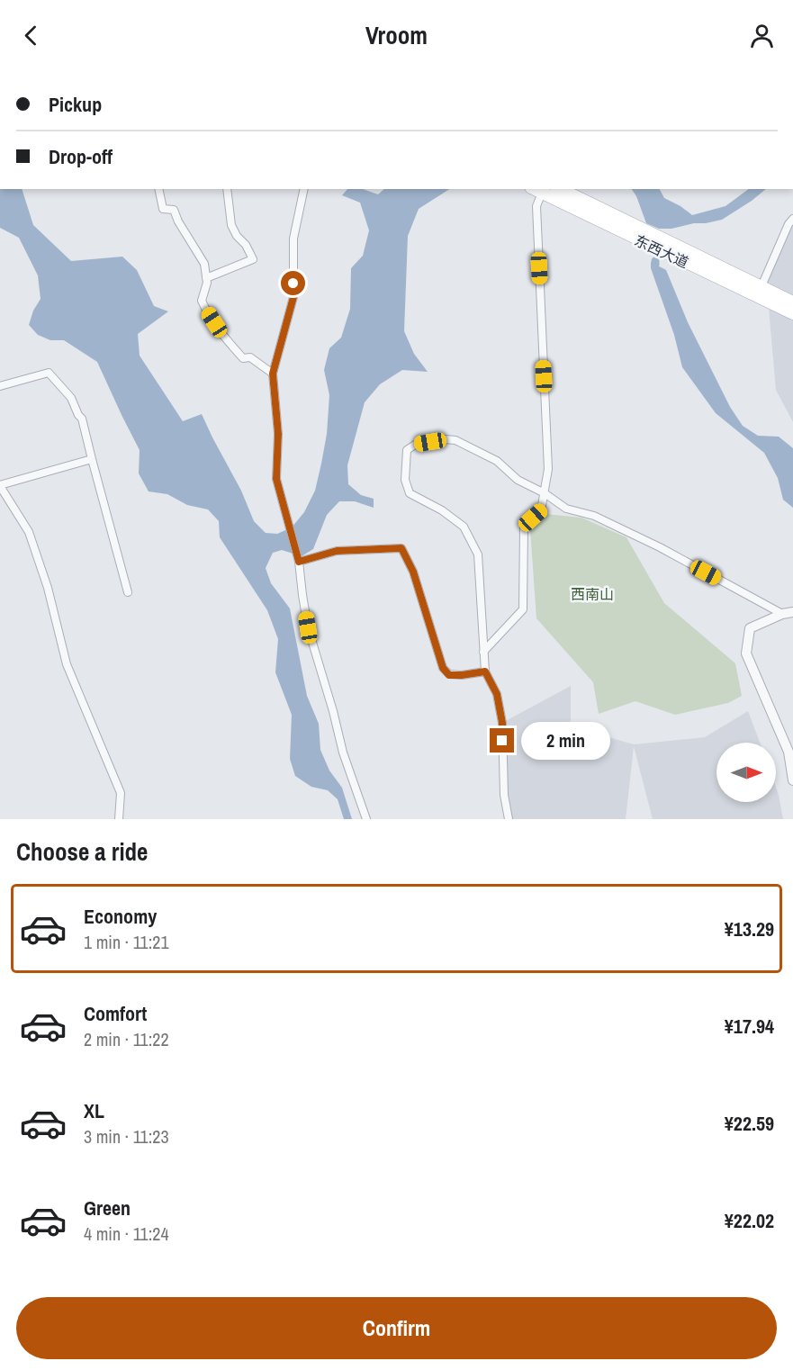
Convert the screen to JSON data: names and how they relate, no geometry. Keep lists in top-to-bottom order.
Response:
{
  "streets": {
    "main road": ["东西大道"]
  },
  "parks": ["西南山"],
  "north": "right",
  "page": {
    "header": "Vroom",
    "banner": ["Pickup", "Drop-off"],
    "bubble": "2 min",
    "heading": "Choose a ride",
    "list": [
      {
        "name": "Economy",
        "note": "1 min · 11:21",
        "value": "¥13.29"
      },
      {
        "name": "Comfort",
        "note": "2 min · 11:22",
        "value": "¥17.94"
      },
      {
        "name": "XL",
        "note": "3 min · 11:23",
        "value": "¥22.59"
      },
      {
        "name": "Green",
        "note": "4 min · 11:24",
        "value": "¥22.02"
      }
    ],
    "buttons": "Confirm"
  }
}
